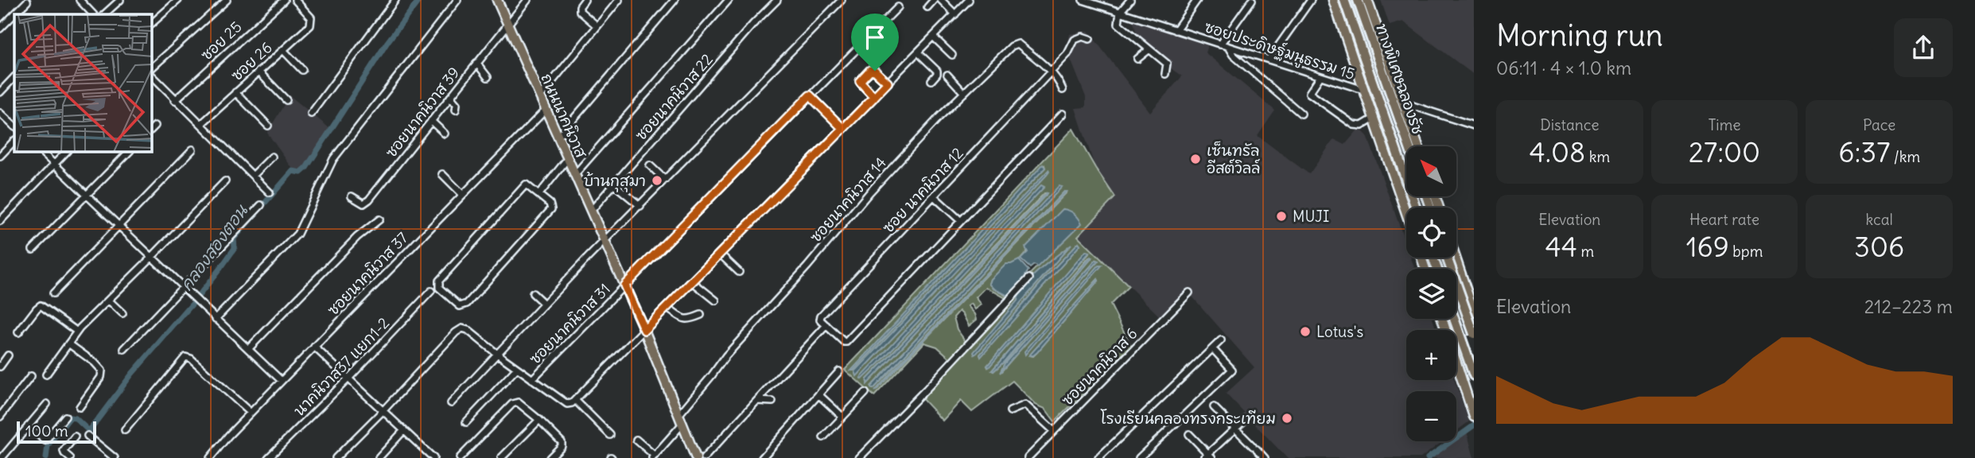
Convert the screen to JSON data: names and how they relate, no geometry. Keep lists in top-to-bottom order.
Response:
{
  "streets": {
    "highway": ["ทางพิเศษฉลองรัช"],
    "main road": ["ถนนนาคนิวาส"],
    "street": [
      "ซอย 25",
      "ซอยประดิษฐ์มนูธรรม 15",
      "ซอย 26",
      "ซอยนาคนิวาส 22",
      "ซอยนาคนิวาส 39",
      "ซอย นาคนิวาส 12",
      "ซอยนาคนิวาส 14",
      "ซอยนาคนิวาส 37",
      "ซอยนาคนิวาส 31",
      "นาคนิวาส37 แยก1-2",
      "ซอยนาคนิวาส 6"
    ]
  },
  "crossings": [
    ["ซอยนาคนิวาส 22", "ถนนนาคนิวาส"],
    ["ซอยนาคนิวาส 39", "ถนนนาคนิวาส"],
    ["ถนนนาคนิวาส", "ซอยนาคนิวาส 14"],
    ["ถนนนาคนิวาส", "ซอยนาคนิวาส 37"],
    ["ถนนนาคนิวาส", "ซอยนาคนิวาส 31"],
    ["ซอย นาคนิวาส 12", "ซอยนาคนิวาส 14"]
  ],
  "water": ["คลองสองตอน"],
  "places": [
    "เซ็นทรัล อีสต์วิลล์",
    "บ้านกุสุมา",
    "MUJI",
    "Lotus's",
    "โรงเรียนคลองทรงกระเทียม"
  ],
  "scale_bar": "100 m",
  "north": "top left",
  "page": {
    "heading": ["Morning run", "06:11 · 4 × 1.0 km"],
    "stats": [
      ["Distance", "4.08 km"],
      ["Time", "27:00"],
      ["Pace", "6:37 /km"],
      ["Elevation", "44 m"],
      ["Heart rate", "169 bpm"],
      ["kcal", "306"]
    ],
    "map_buttons": ["+", "−"],
    "chart": ["Elevation", "212–223 m"],
    "scale": "100 m"
  }
}
